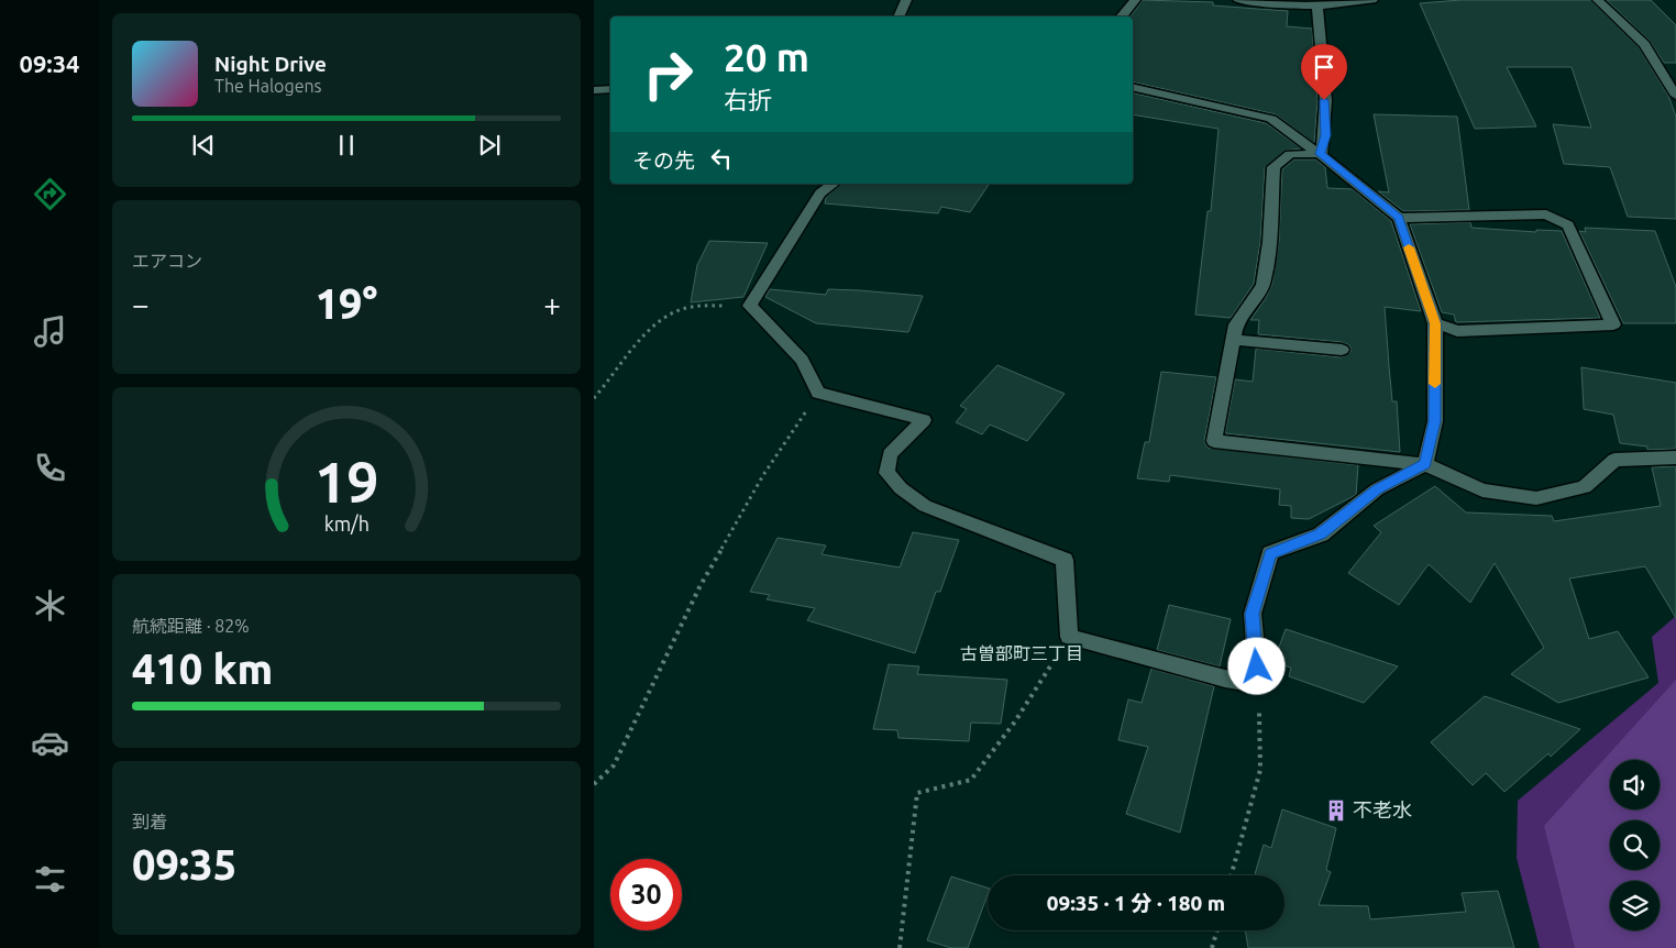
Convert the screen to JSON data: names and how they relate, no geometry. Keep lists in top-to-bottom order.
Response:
{
  "districts": ["古曽部町三丁目"],
  "places": {
    "building": ["不老水"]
  },
  "page": {
    "tabs": "09:34",
    "turn": ["20 m", "右折"],
    "song": ["Night Drive", "The Halogens"],
    "then": "その先",
    "tile": [
      "エアコン",
      ["航続距離 · 82%", "410 km"],
      ["到着", "09:35"]
    ],
    "heat": ["−", "19°", "+"],
    "limit": "30",
    "trip": "09:35 · 1 分 · 180 m",
    "gauge": ["19", "km/h"]
  }
}
